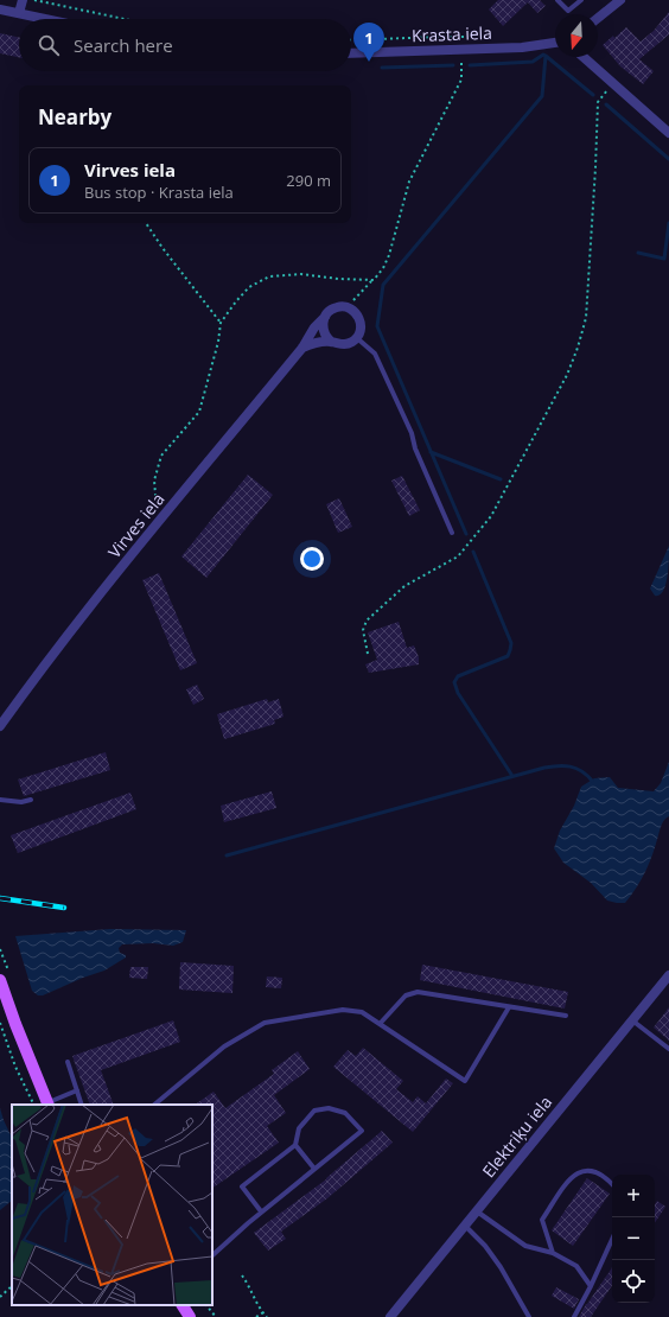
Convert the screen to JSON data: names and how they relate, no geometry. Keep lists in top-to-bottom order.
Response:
{
  "streets": {
    "street": ["Krasta iela", "Virves iela", "Elektriķu iela"]
  },
  "north": "bottom",
  "page": {
    "search": "Search here",
    "pins": "1",
    "heading": "Nearby",
    "list": [
      {
        "mark": "1",
        "name": "Virves iela",
        "note": "Bus stop · Krasta iela",
        "value": "290 m"
      }
    ],
    "map_buttons": ["+", "−"]
  }
}
